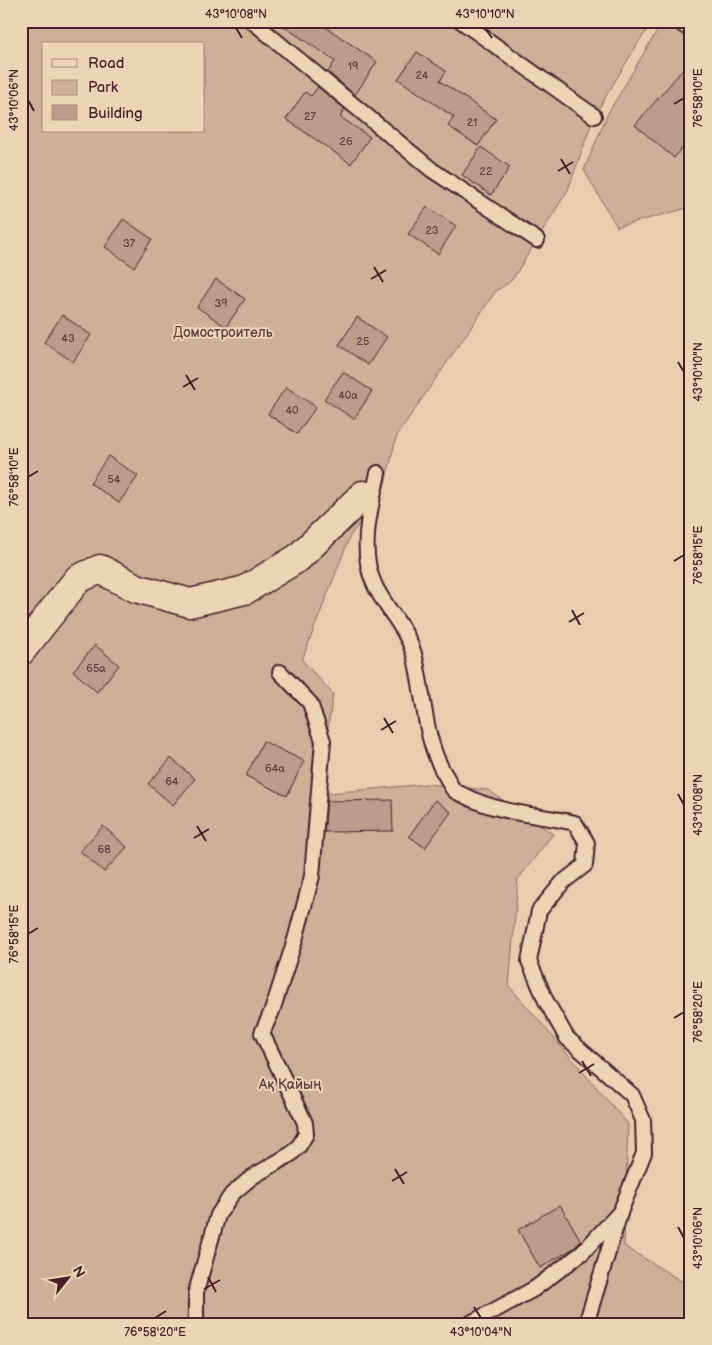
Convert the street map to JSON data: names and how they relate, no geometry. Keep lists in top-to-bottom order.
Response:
{
  "parks": ["Домостроитель", "Ақ Қайың"],
  "house_numbers": [
    "19",
    "24",
    "27",
    "21",
    "26",
    "22",
    "23",
    "37",
    "39",
    "43",
    "25",
    "40а",
    "40",
    "54",
    "65а",
    "64а",
    "64",
    "68"
  ],
  "legend": ["Road", "Park", "Building"],
  "north": "top right",
  "coordinates": [
    "43°10'08\"N",
    "43°10'10\"N",
    "76°58'10\"E",
    "43°10'06\"N",
    "76°58'15\"E",
    "76°58'20\"E",
    "43°10'04\"N"
  ]
}
